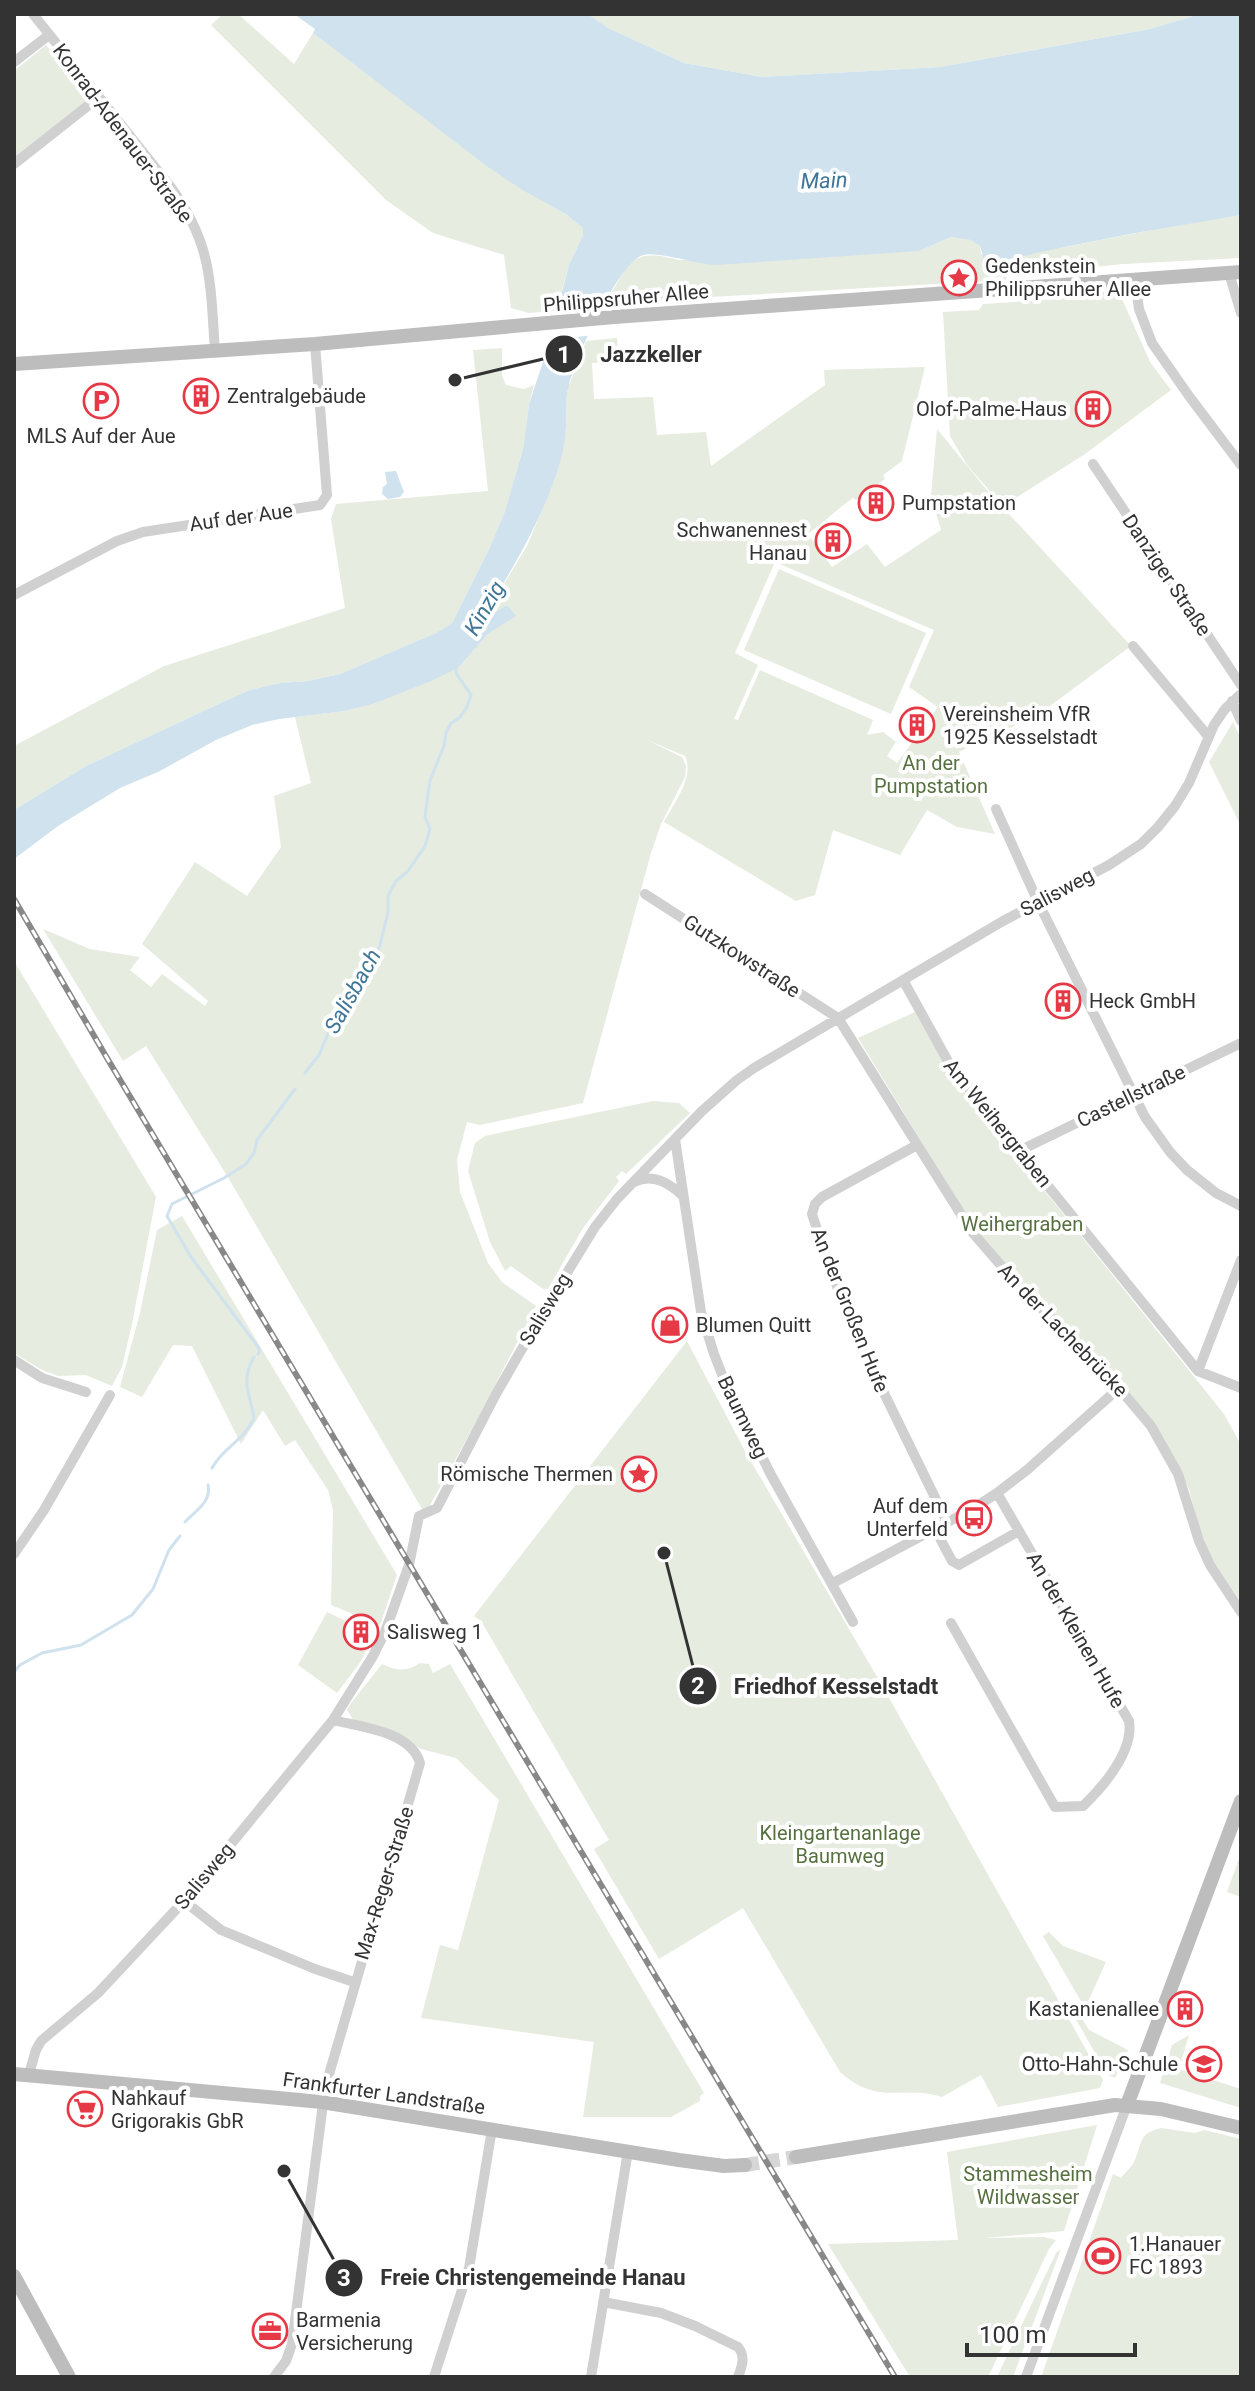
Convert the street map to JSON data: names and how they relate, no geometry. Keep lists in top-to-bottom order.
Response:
{
  "streets": {
    "main road": ["Philippsruher Allee", "Frankfurter Landstraße"],
    "street": [
      "Konrad-Adenauer-Straße",
      "Auf der Aue",
      "Danziger Straße",
      "Salisweg",
      "Gutzkowstraße",
      "Castellstraße",
      "Am Weihergraben",
      "An der Großen Hufe",
      "An der Lachebrücke",
      "Baumweg",
      "An der Kleinen Hufe",
      "Max-Reger-Straße"
    ]
  },
  "crossings": [
    ["Konrad-Adenauer-Straße", "Philippsruher Allee"],
    ["Philippsruher Allee", "Auf der Aue"],
    ["Salisweg", "Gutzkowstraße"],
    ["Salisweg", "Am Weihergraben"],
    ["Salisweg", "An der Lachebrücke"],
    ["Salisweg", "Baumweg"],
    ["Salisweg", "Max-Reger-Straße"],
    ["Salisweg", "Frankfurter Landstraße"],
    ["Gutzkowstraße", "An der Lachebrücke"],
    ["Castellstraße", "Am Weihergraben"],
    ["An der Großen Hufe", "An der Lachebrücke"],
    ["Max-Reger-Straße", "Frankfurter Landstraße"]
  ],
  "water": ["Main", "Kinzig", "Salisbach"],
  "parks": [
    "An der Pumpstation",
    "Weihergraben",
    "Kleingartenanlage Baumweg",
    "Stammesheim Wildwasser"
  ],
  "places": {
    "place": ["Gedenkstein Philippsruher Allee", "Römische Thermen"],
    "other": ["Jazzkeller", "Friedhof Kesselstadt", "Freie Christengemeinde Hanau"],
    "building": [
      "Zentralgebäude",
      "Olof-Palme-Haus",
      "Pumpstation",
      "Schwanennest Hanau",
      "Vereinsheim VfR 1925 Kesselstadt",
      "Heck GmbH",
      "Salisweg 1",
      "Kastanienallee"
    ],
    "parking": ["MLS Auf der Aue"],
    "shop": ["Blumen Quitt"],
    "bus stop": ["Auf dem Unterfeld"],
    "school or university": ["Otto-Hahn-Schule"],
    "supermarket": ["Nahkauf Grigorakis GbR"],
    "sports": ["1.Hanauer FC 1893"],
    "office": ["Barmenia Versicherung"]
  },
  "scale_bar": "100 m"
}
